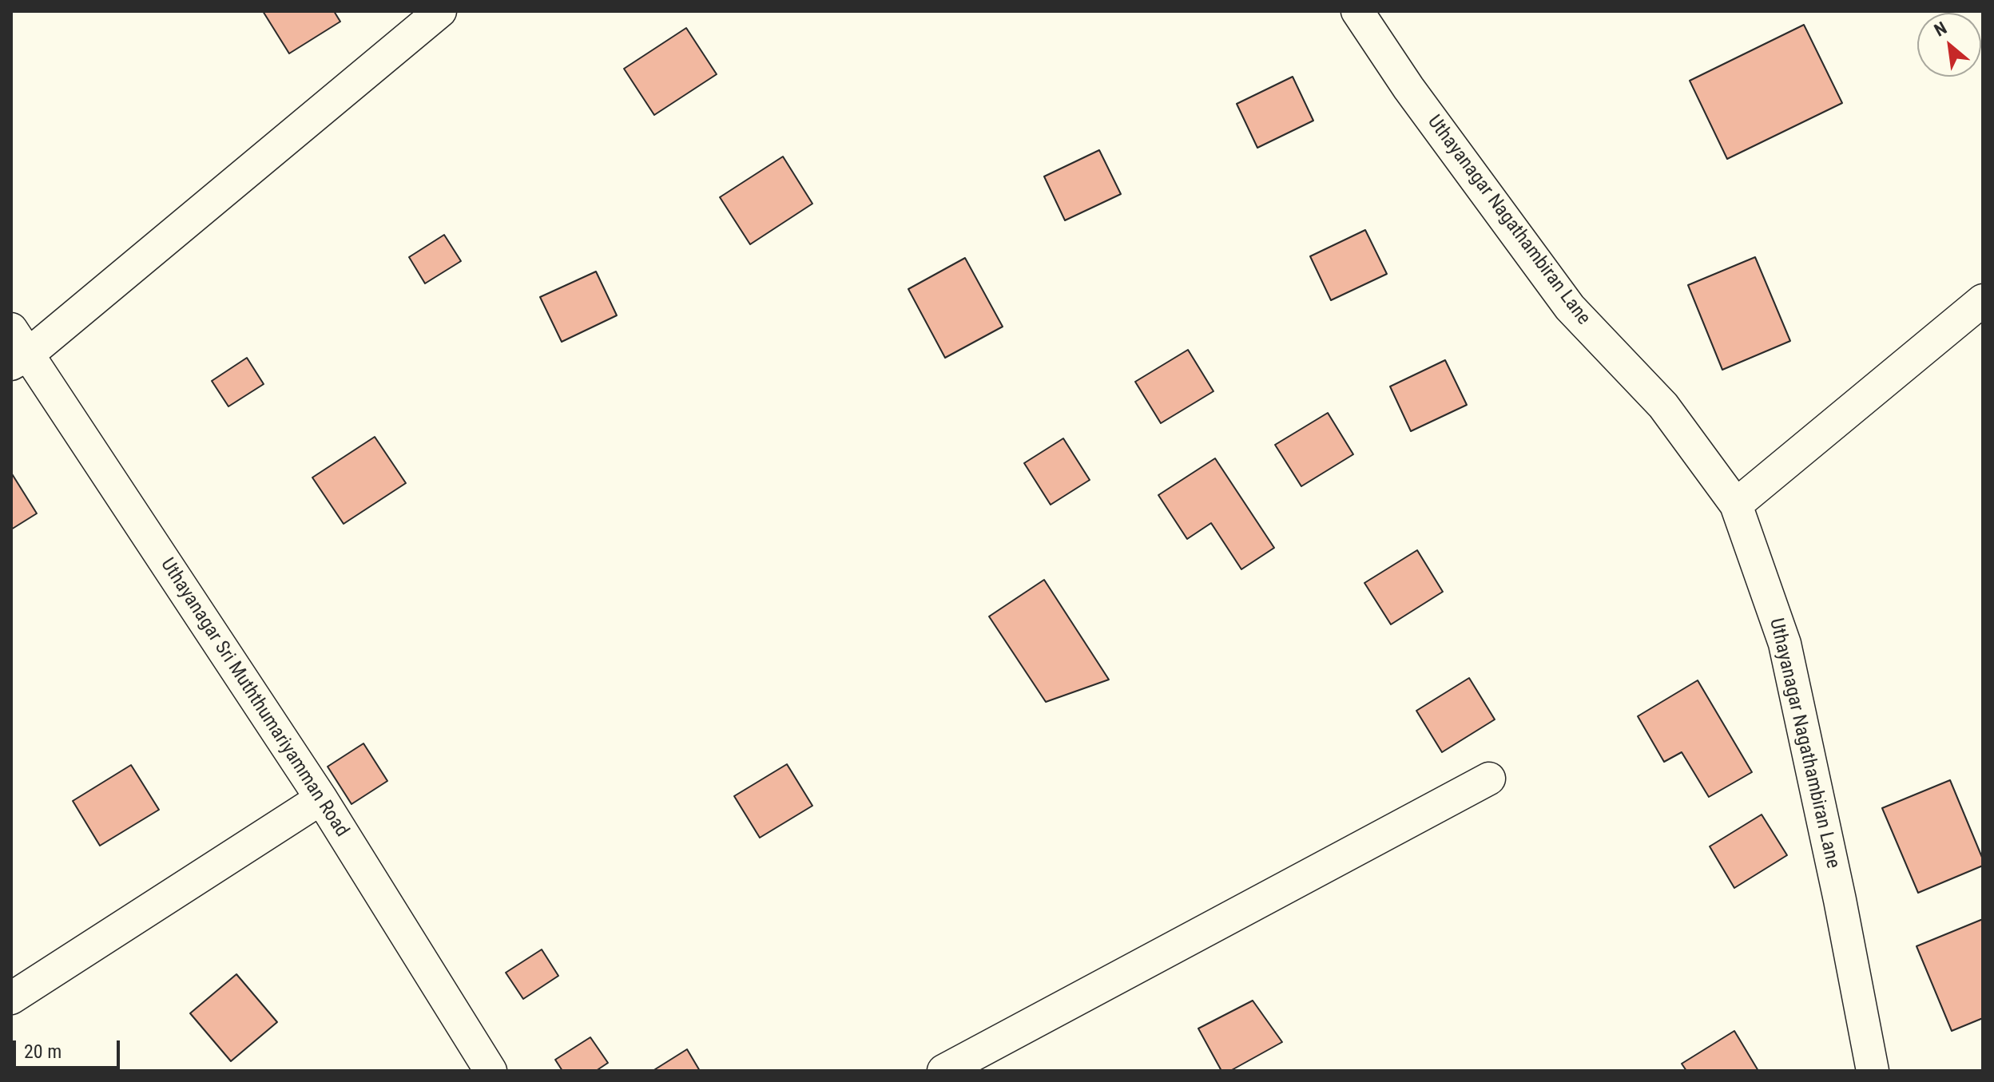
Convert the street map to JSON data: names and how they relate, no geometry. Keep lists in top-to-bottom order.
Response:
{
  "streets": {
    "street": ["Uthayanagar Nagathambiran Lane", "Uthayanagar Sri Muththumariyamman Road"]
  },
  "scale_bar": "20 m",
  "north": "top left"
}
